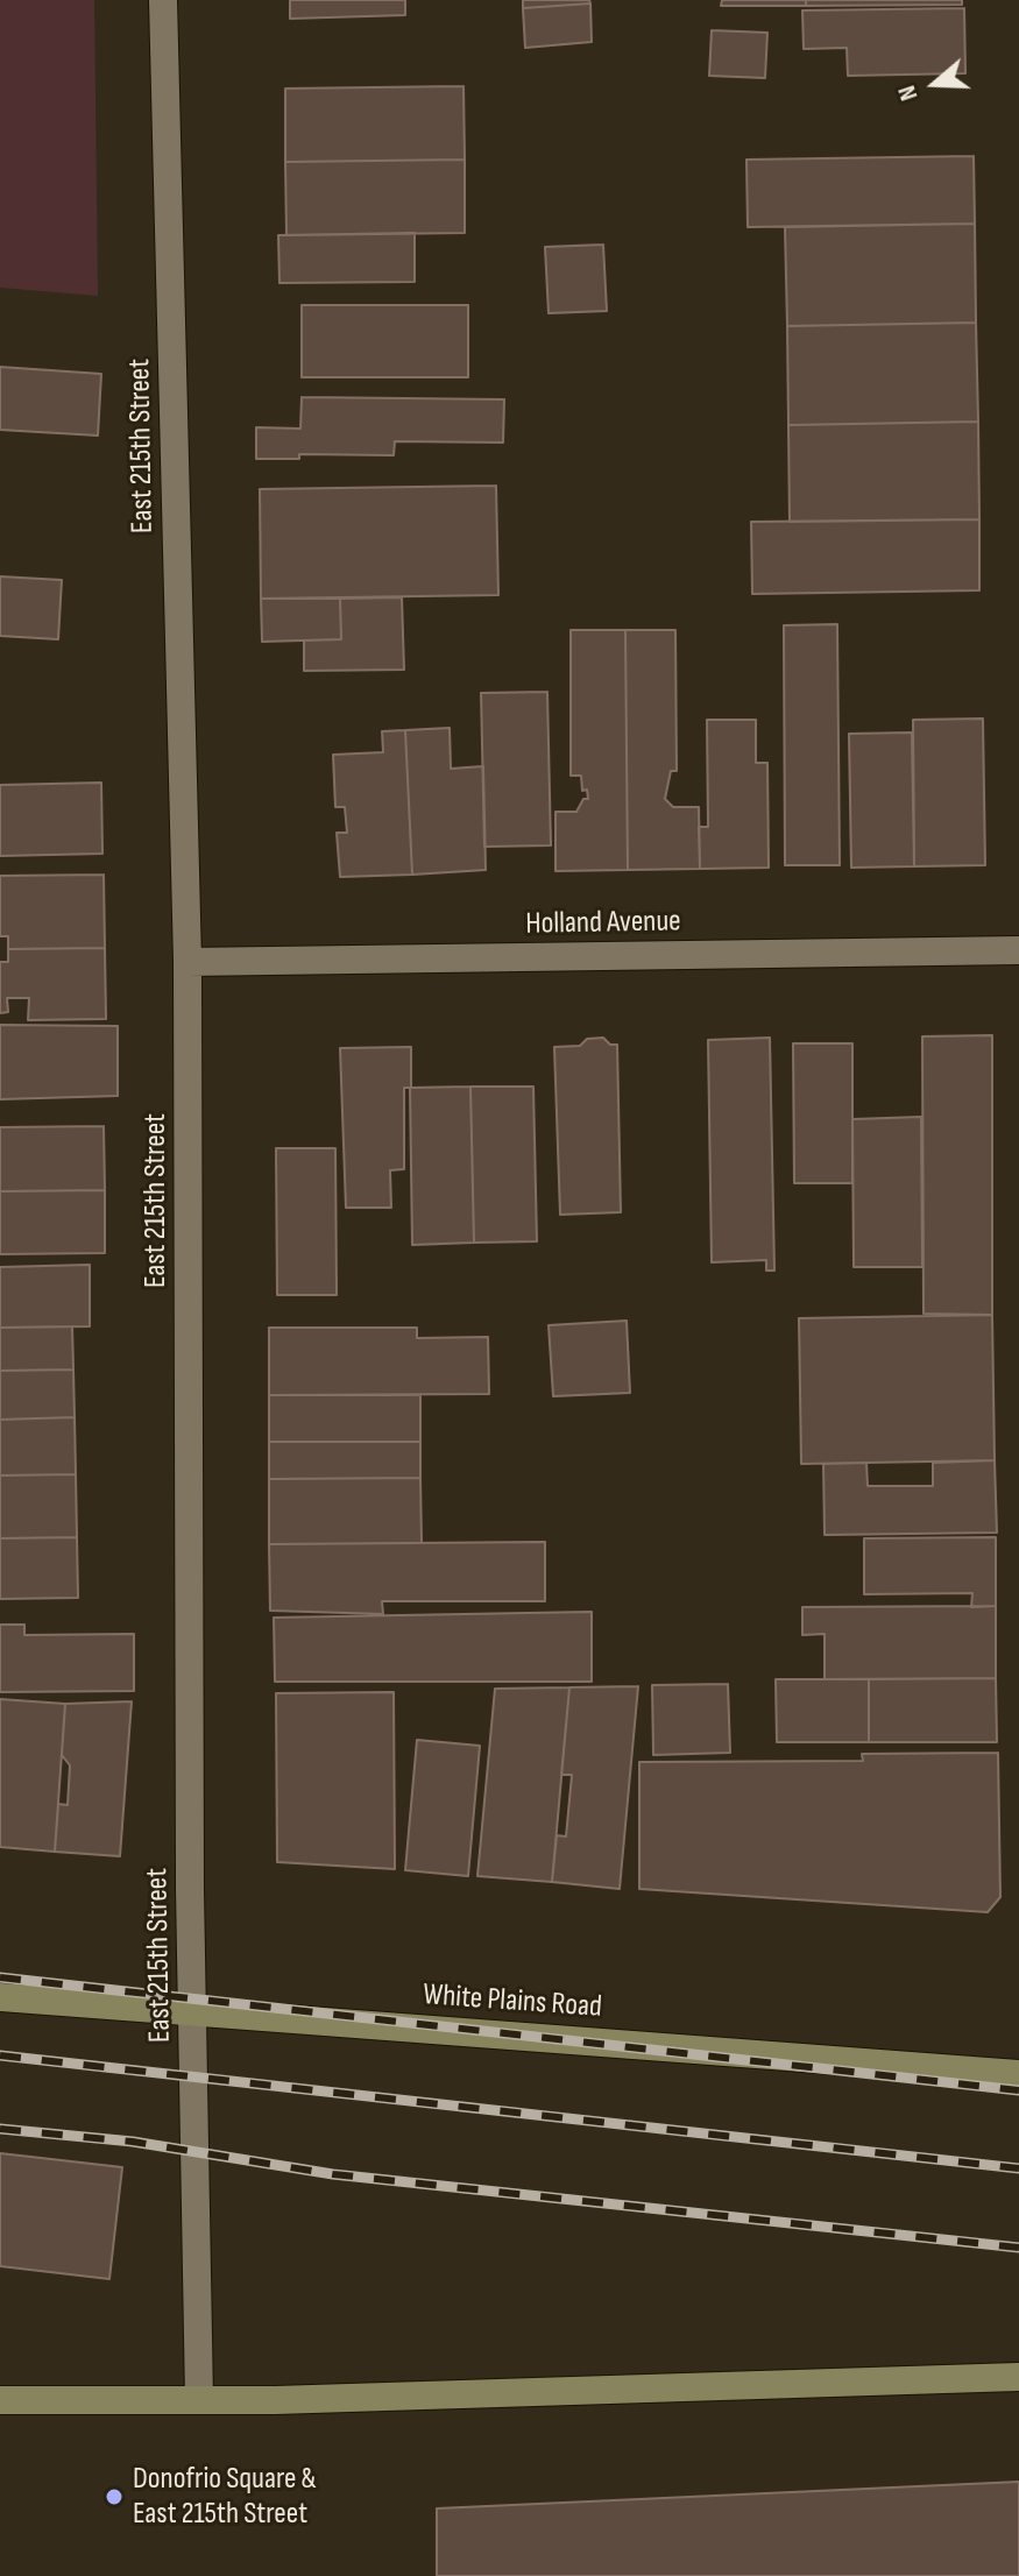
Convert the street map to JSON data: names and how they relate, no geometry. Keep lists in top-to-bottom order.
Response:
{
  "streets": {
    "main road": ["White Plains Road"],
    "street": ["East 215th Street", "Holland Avenue"]
  },
  "crossings": [
    ["East 215th Street", "Holland Avenue"],
    ["East 215th Street", "White Plains Road"]
  ],
  "places": ["Donofrio Square & East 215th Street"],
  "north": "left"
}
